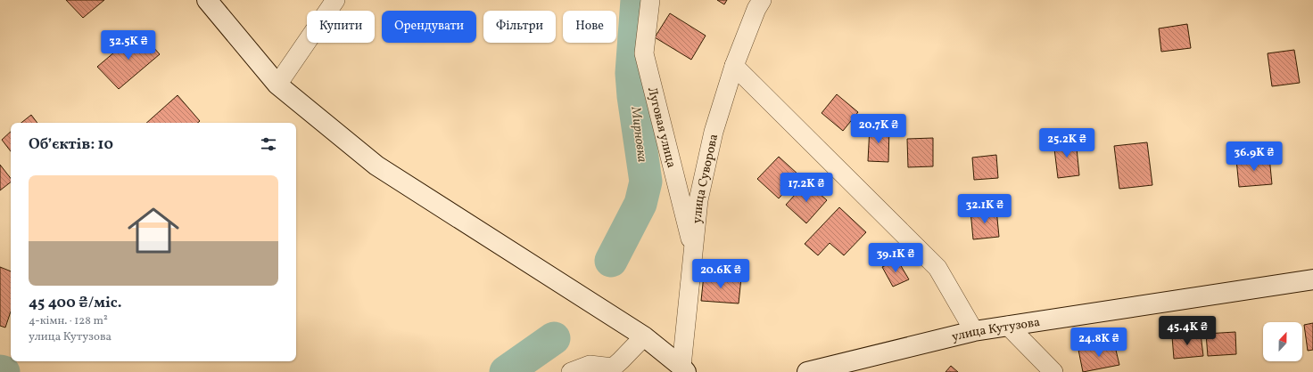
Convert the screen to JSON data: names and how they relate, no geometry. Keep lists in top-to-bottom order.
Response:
{
  "streets": {
    "main road": ["улица Кутузова"],
    "street": ["Луговая улица", "улица Суворова"]
  },
  "crossings": [
    ["Луговая улица", "улица Суворова"]
  ],
  "water": ["Мирновка"],
  "north": "top",
  "page": {
    "chip": [
      "Купити",
      "Орендувати",
      "Фільтри",
      "Нове"
    ],
    "price": [
      "32.5K ₴",
      "20.7K ₴",
      "25.2K ₴",
      "36.9K ₴",
      "17.2K ₴",
      "32.1K ₴",
      "39.1K ₴",
      "20.6K ₴",
      "45.4K ₴",
      "24.8K ₴"
    ],
    "heading": "Об’єктів: 10",
    "list": [
      {
        "name": "45 400 ₴/міс.",
        "note": "4-кімн. · 128 m² · улица Кутузова"
      }
    ]
  }
}
